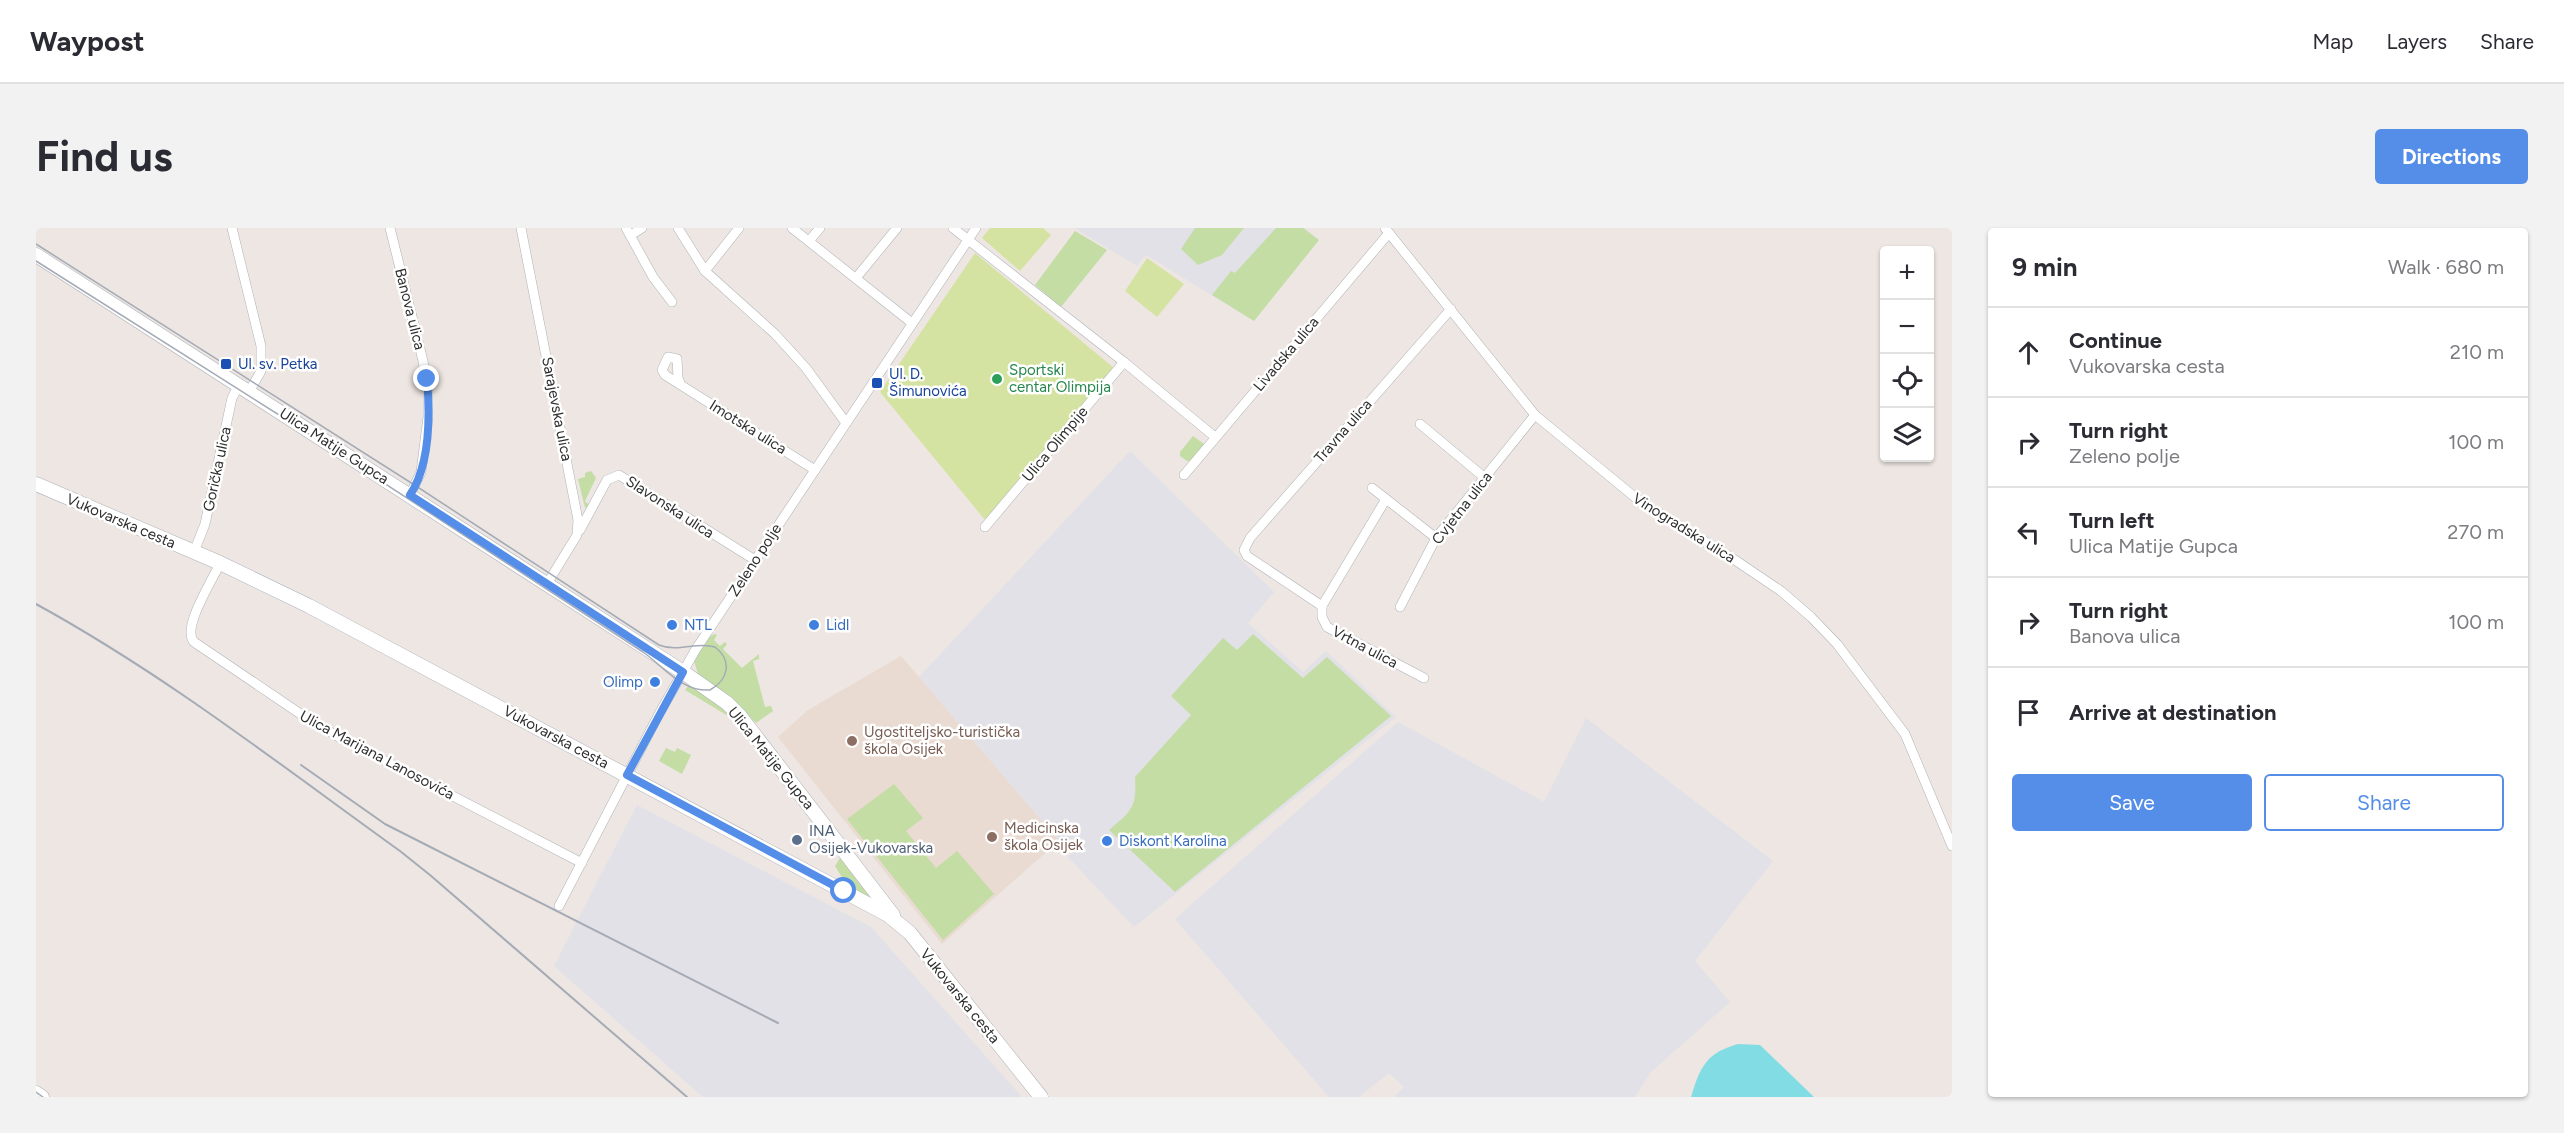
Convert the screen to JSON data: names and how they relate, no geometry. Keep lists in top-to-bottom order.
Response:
{
  "streets": {
    "main road": ["Ulica Matije Gupca", "Vukovarska cesta"],
    "street": [
      "Banova ulica",
      "Livadska ulica",
      "Sarajevska ulica",
      "Imotska ulica",
      "Travna ulica",
      "Ulica Olimpije",
      "Gorička ulica",
      "Slavonska ulica",
      "Cvjetna ulica",
      "Vinogradska ulica",
      "Zeleno polje",
      "Vrtna ulica",
      "Ulica Marijana Lanosovića"
    ]
  },
  "crossings": [
    ["Banova ulica", "Ulica Matije Gupca"],
    ["Livadska ulica", "Vinogradska ulica"],
    ["Sarajevska ulica", "Slavonska ulica"],
    ["Imotska ulica", "Zeleno polje"],
    ["Travna ulica", "Vinogradska ulica"],
    ["Travna ulica", "Vrtna ulica"],
    ["Ulica Matije Gupca", "Gorička ulica"],
    ["Ulica Matije Gupca", "Vukovarska cesta"],
    ["Ulica Matije Gupca", "Zeleno polje"],
    ["Gorička ulica", "Vukovarska cesta"],
    ["Slavonska ulica", "Zeleno polje"],
    ["Cvjetna ulica", "Vinogradska ulica"],
    ["Vukovarska cesta", "Zeleno polje"],
    ["Vukovarska cesta", "Ulica Marijana Lanosovića"],
    ["Zeleno polje", "Ulica Marijana Lanosovića"]
  ],
  "places": {
    "transit": ["Ul. sv. Petka", "Ul. D. Šimunovića"],
    "other": [
      "Sportski centar Olimpija",
      "NTL",
      "Lidl",
      "Olimp",
      "Ugostiteljsko-turistička škola Osijek",
      "Medicinska škola Osijek",
      "INA Osijek-Vukovarska",
      "Diskont Karolina"
    ]
  },
  "page": {
    "header": "Waypost",
    "nav": ["Map", "Layers", "Share"],
    "buttons": [
      "Directions",
      ["Save", "Share"]
    ],
    "title": "Find us",
    "heading": ["9 min", "Walk · 680 m"],
    "map_buttons": ["+", "−"],
    "list": [
      ["Continue", "Vukovarska cesta", "210 m"],
      ["Turn right", "Zeleno polje", "100 m"],
      ["Turn left", "Ulica Matije Gupca", "270 m"],
      ["Turn right", "Banova ulica", "100 m"],
      "Arrive at destination"
    ]
  }
}
